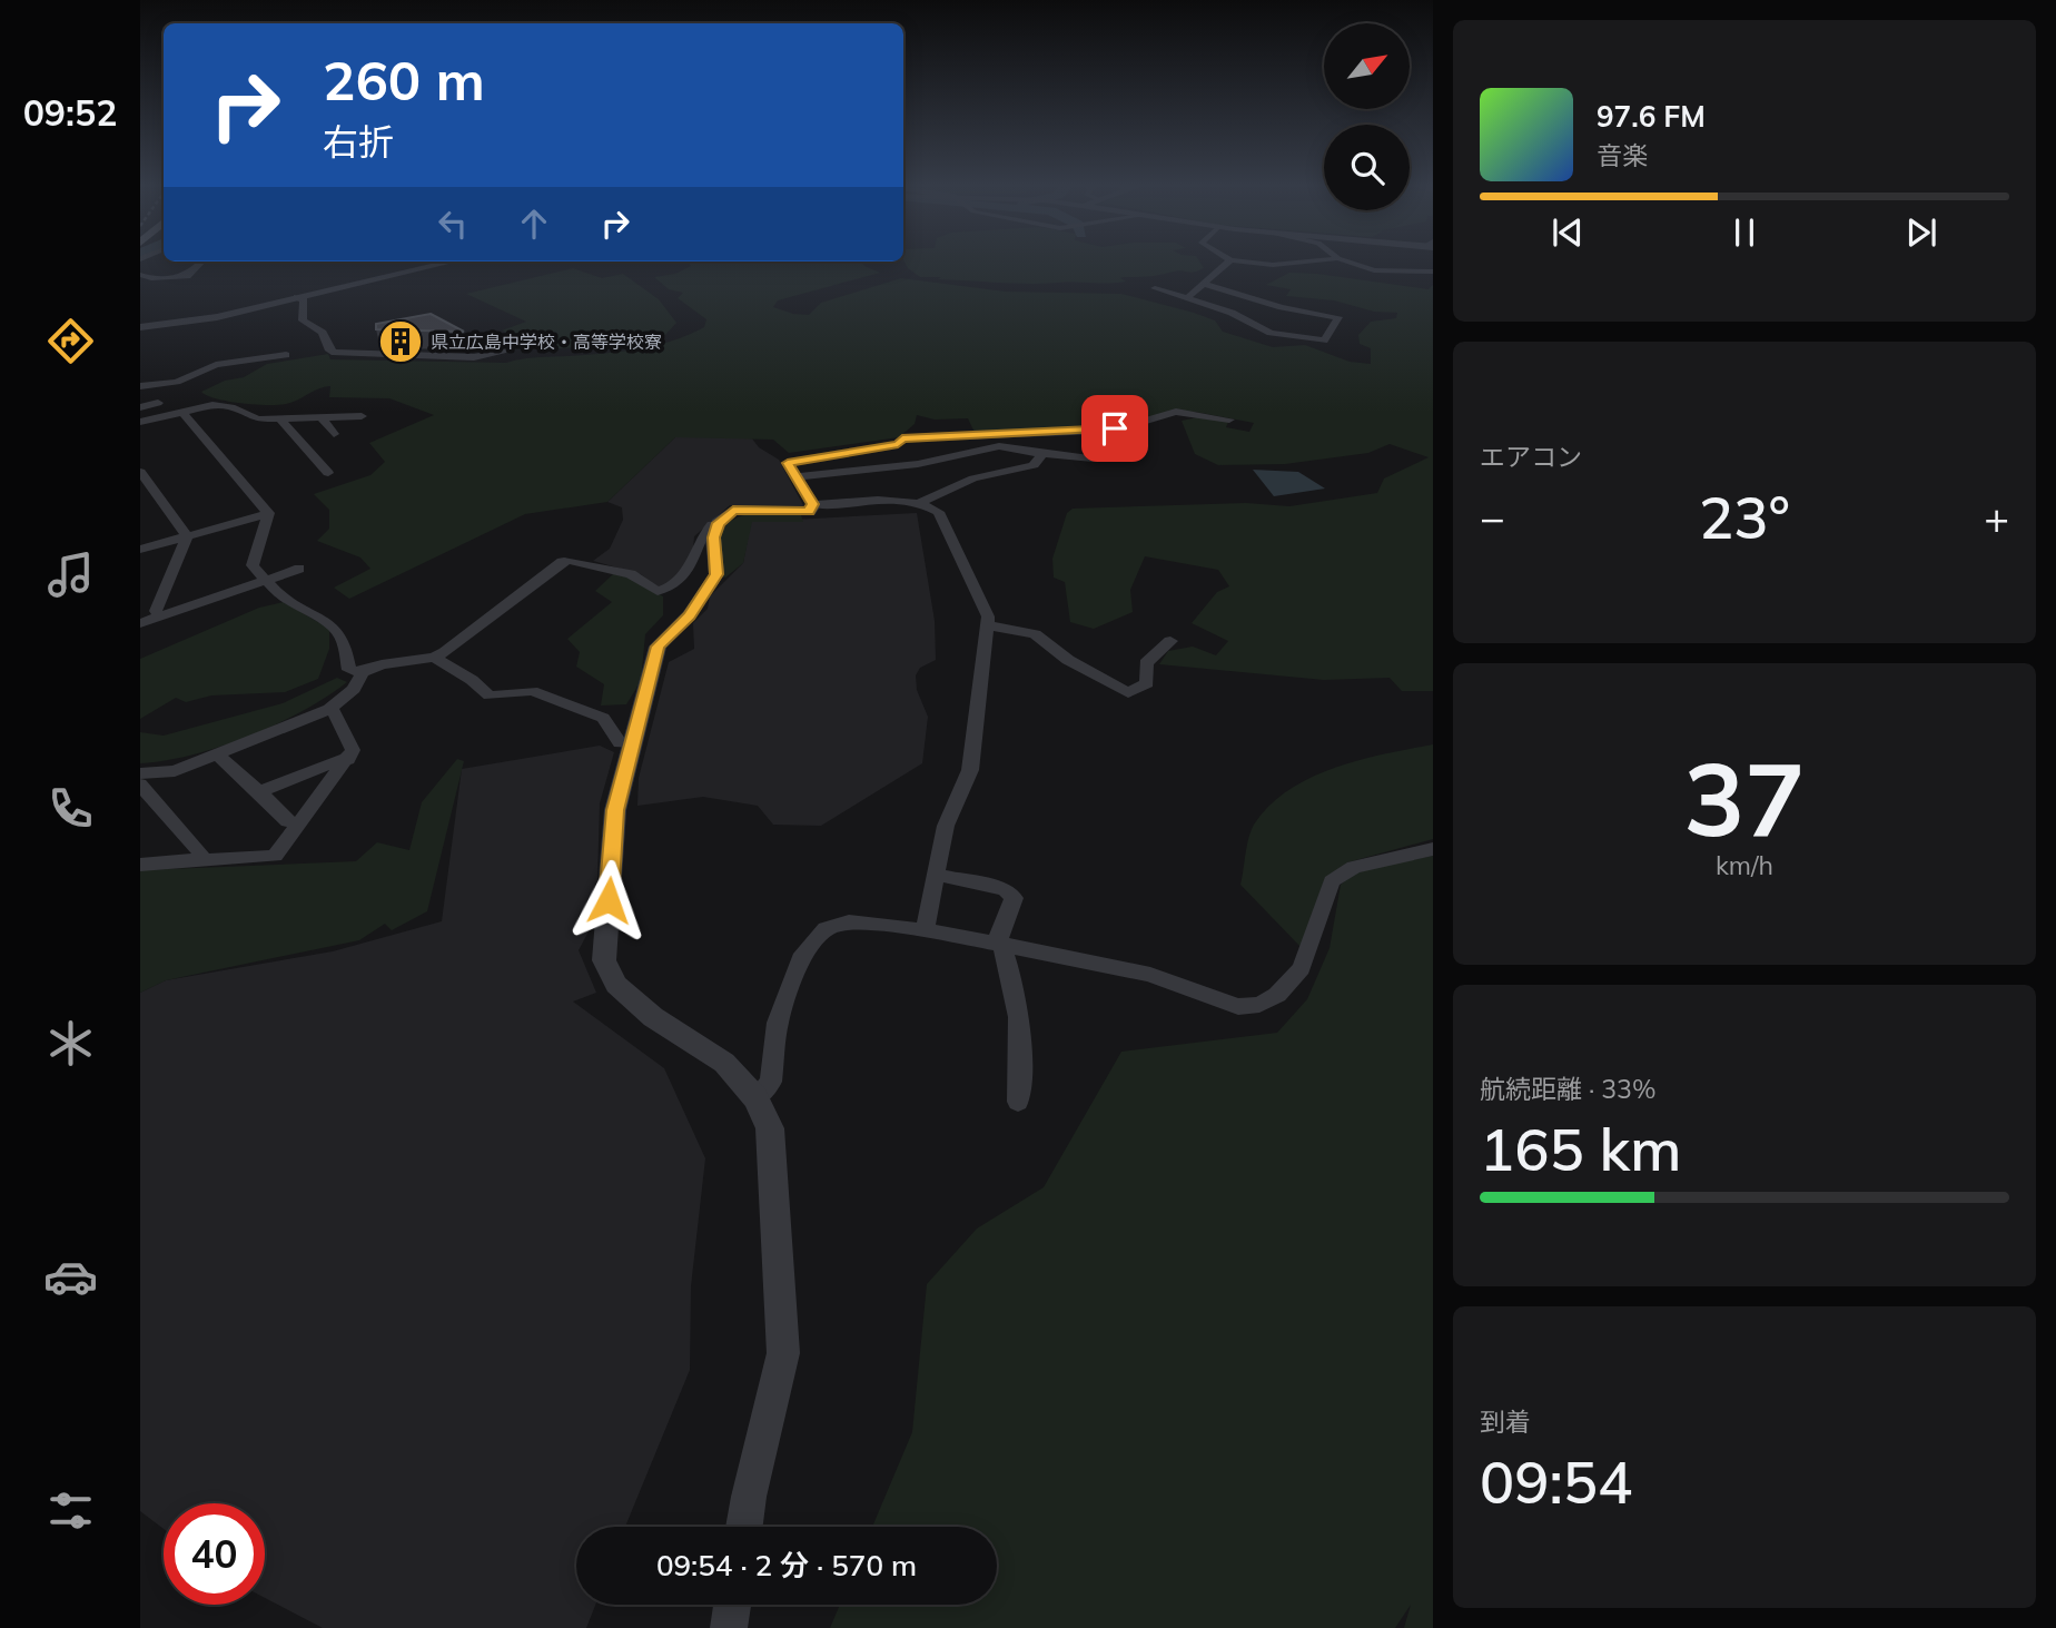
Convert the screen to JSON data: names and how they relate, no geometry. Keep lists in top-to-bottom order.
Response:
{
  "places": {
    "building": ["県立広島中学校・高等学校寮"]
  },
  "north": "top right",
  "page": {
    "tabs": "09:52",
    "turn": ["260 m", "右折"],
    "song": ["97.6 FM", "音楽"],
    "tile": [
      "エアコン",
      ["37", "km/h"],
      ["航続距離 · 33%", "165 km"],
      ["到着", "09:54"]
    ],
    "heat": ["−", "23°", "+"],
    "limit": "40",
    "trip": "09:54 · 2 分 · 570 m"
  }
}
